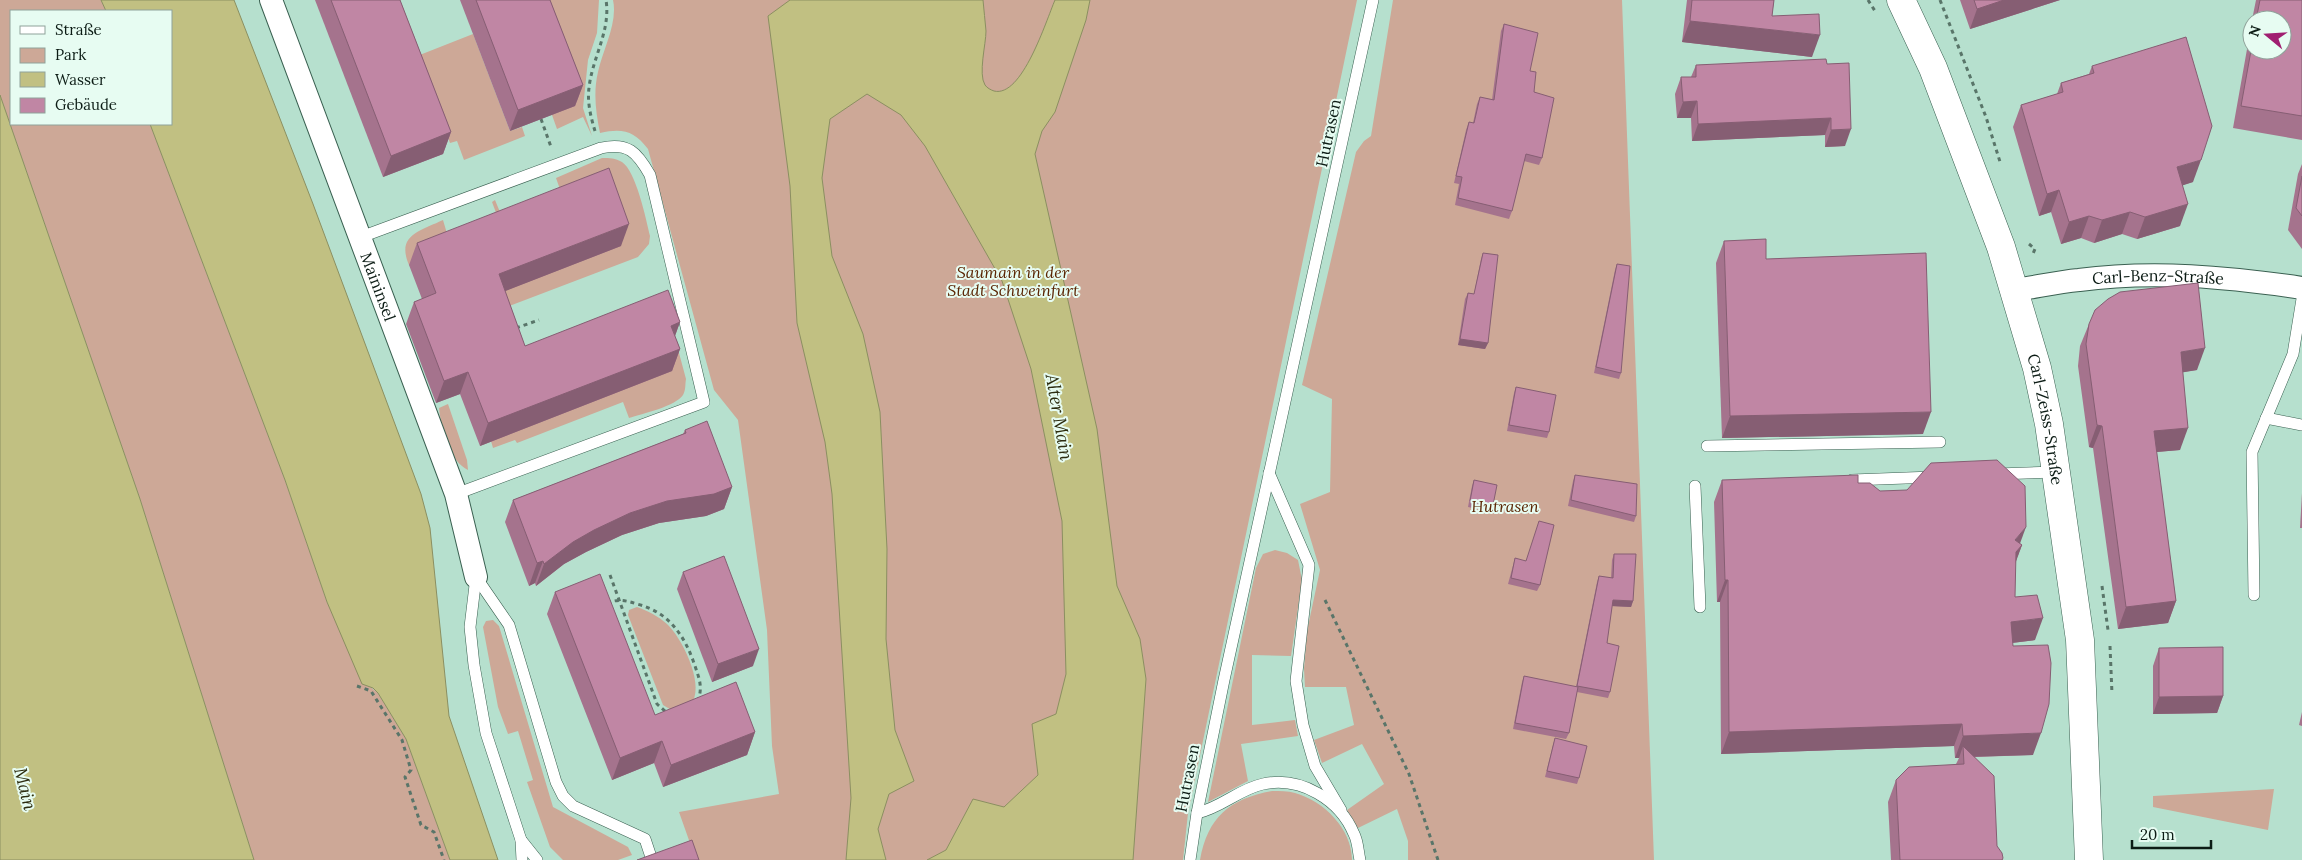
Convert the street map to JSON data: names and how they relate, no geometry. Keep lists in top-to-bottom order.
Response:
{
  "streets": {
    "street": ["Carl-Benz-Straße", "Maininsel", "Carl-Zeiss-Straße"],
    "lane": ["Hutrasen"]
  },
  "crossings": [
    ["Carl-Benz-Straße", "Carl-Zeiss-Straße"]
  ],
  "water": ["Alter Main", "Main"],
  "parks": ["Saumain in der Stadt Schweinfurt", "Hutrasen"],
  "legend": [
    "Straße",
    "Park",
    "Wasser",
    "Gebäude"
  ],
  "scale_bar": "20 m",
  "north": "left"
}
